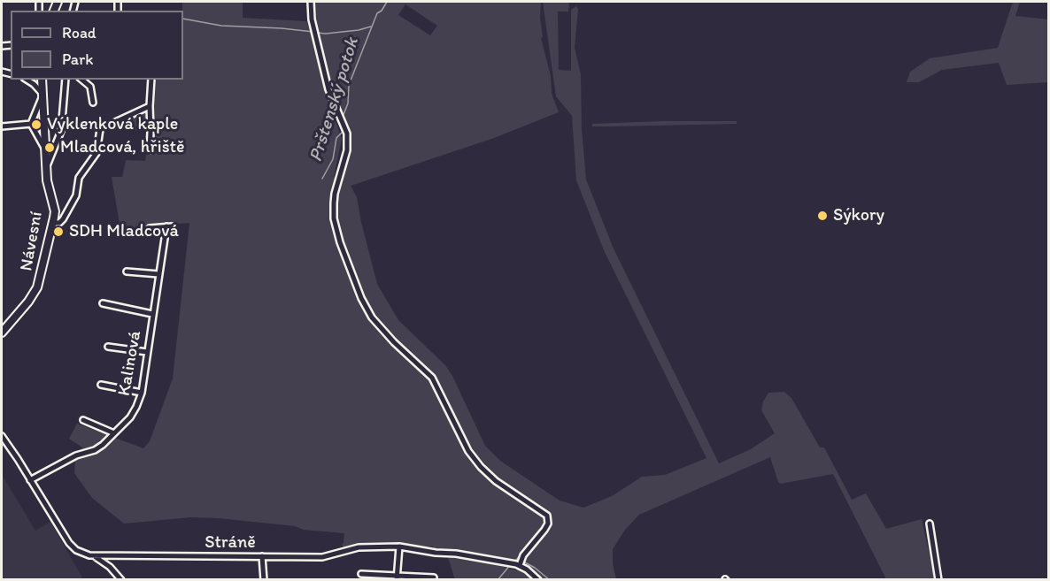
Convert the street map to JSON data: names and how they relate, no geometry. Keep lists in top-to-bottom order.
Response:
{
  "streets": {
    "street": ["Návesní", "Kalinová", "Stráně"]
  },
  "crossings": [
    ["Kalinová", "Stráně"]
  ],
  "water": ["Prštenský potok"],
  "places": [
    "Výklenková kaple",
    "Mladcová, hřiště",
    "Sýkory",
    "SDH Mladcová"
  ],
  "legend": ["Road", "Park"]
}
